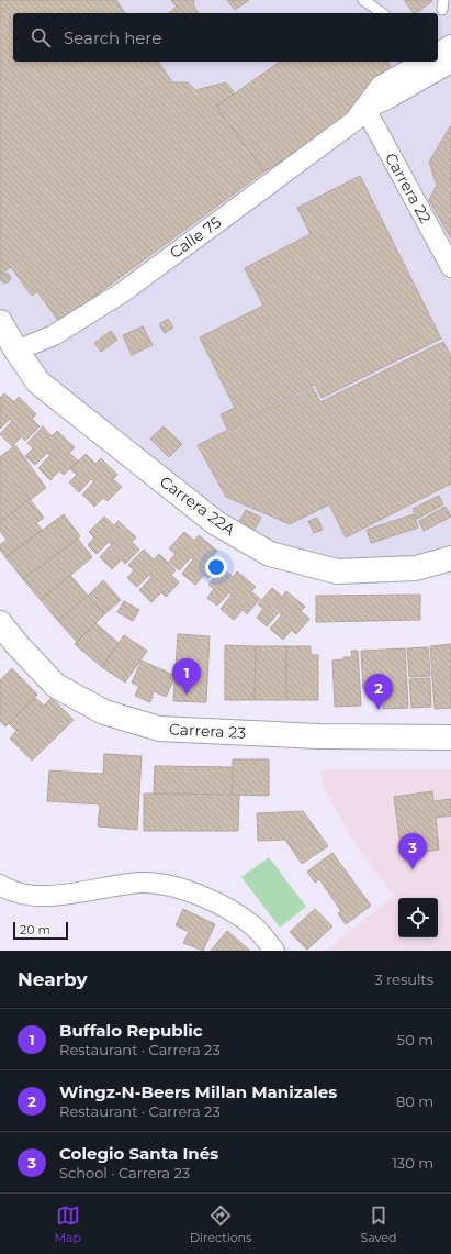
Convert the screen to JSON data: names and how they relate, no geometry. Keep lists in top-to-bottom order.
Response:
{
  "streets": {
    "street": [
      "Carrera 22",
      "Calle 75",
      "Carrera 22A",
      "Carrera 23"
    ]
  },
  "crossings": [
    ["Carrera 22", "Calle 75"],
    ["Calle 75", "Carrera 22A"]
  ],
  "scale_bar": "20 m",
  "page": {
    "search": "Search here",
    "pins": ["1", "2", "3"],
    "scale": "20 m",
    "heading": ["Nearby", "3 results"],
    "list": [
      {
        "mark": "1",
        "name": "Buffalo Republic",
        "note": "Restaurant · Carrera 23",
        "value": "50 m"
      },
      {
        "mark": "2",
        "name": "Wingz-N-Beers Millan Manizales",
        "note": "Restaurant · Carrera 23",
        "value": "80 m"
      },
      {
        "mark": "3",
        "name": "Colegio Santa Inés",
        "note": "School · Carrera 23",
        "value": "130 m"
      }
    ],
    "nav": ["Map", "Directions", "Saved"]
  }
}
